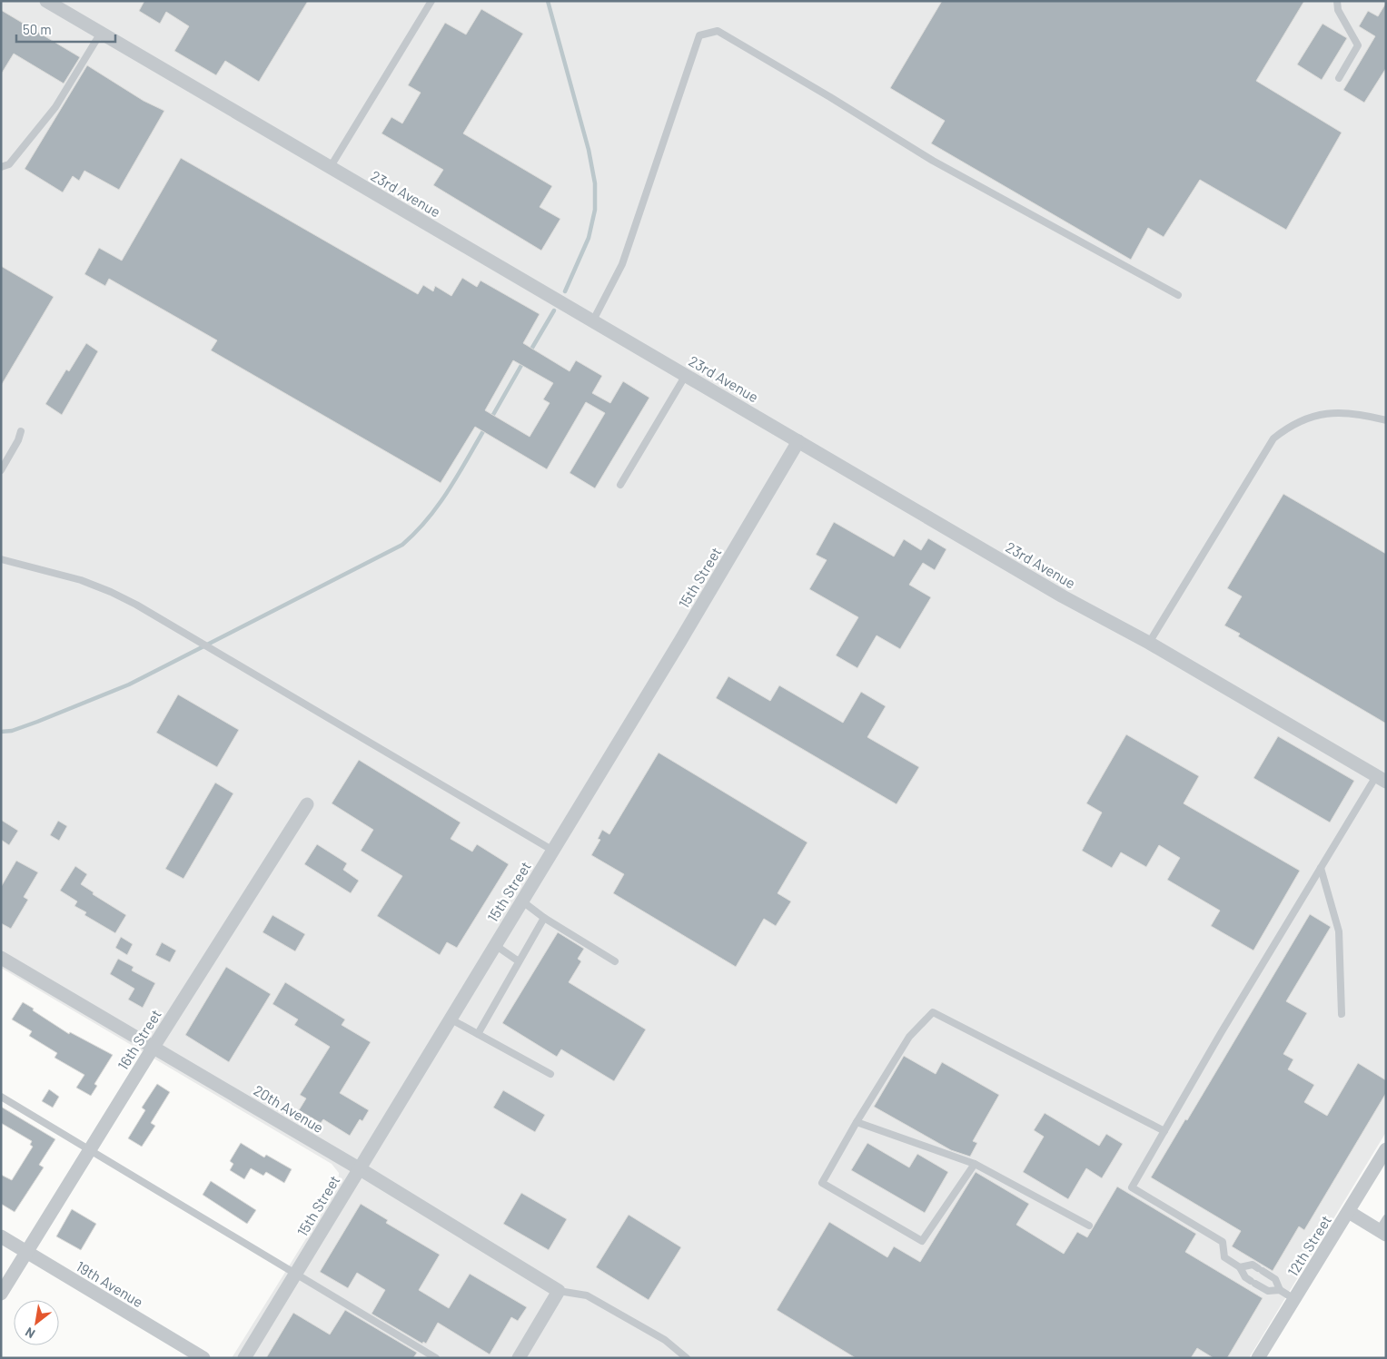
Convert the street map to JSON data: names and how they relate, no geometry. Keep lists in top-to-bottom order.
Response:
{
  "streets": {
    "street": [
      "23rd Avenue",
      "15th Street",
      "16th Street",
      "20th Avenue",
      "12th Street",
      "19th Avenue"
    ]
  },
  "crossings": [
    ["23rd Avenue", "15th Street"],
    ["15th Street", "20th Avenue"],
    ["16th Street", "20th Avenue"],
    ["16th Street", "19th Avenue"]
  ],
  "scale_bar": "50 m",
  "north": "bottom left"
}
